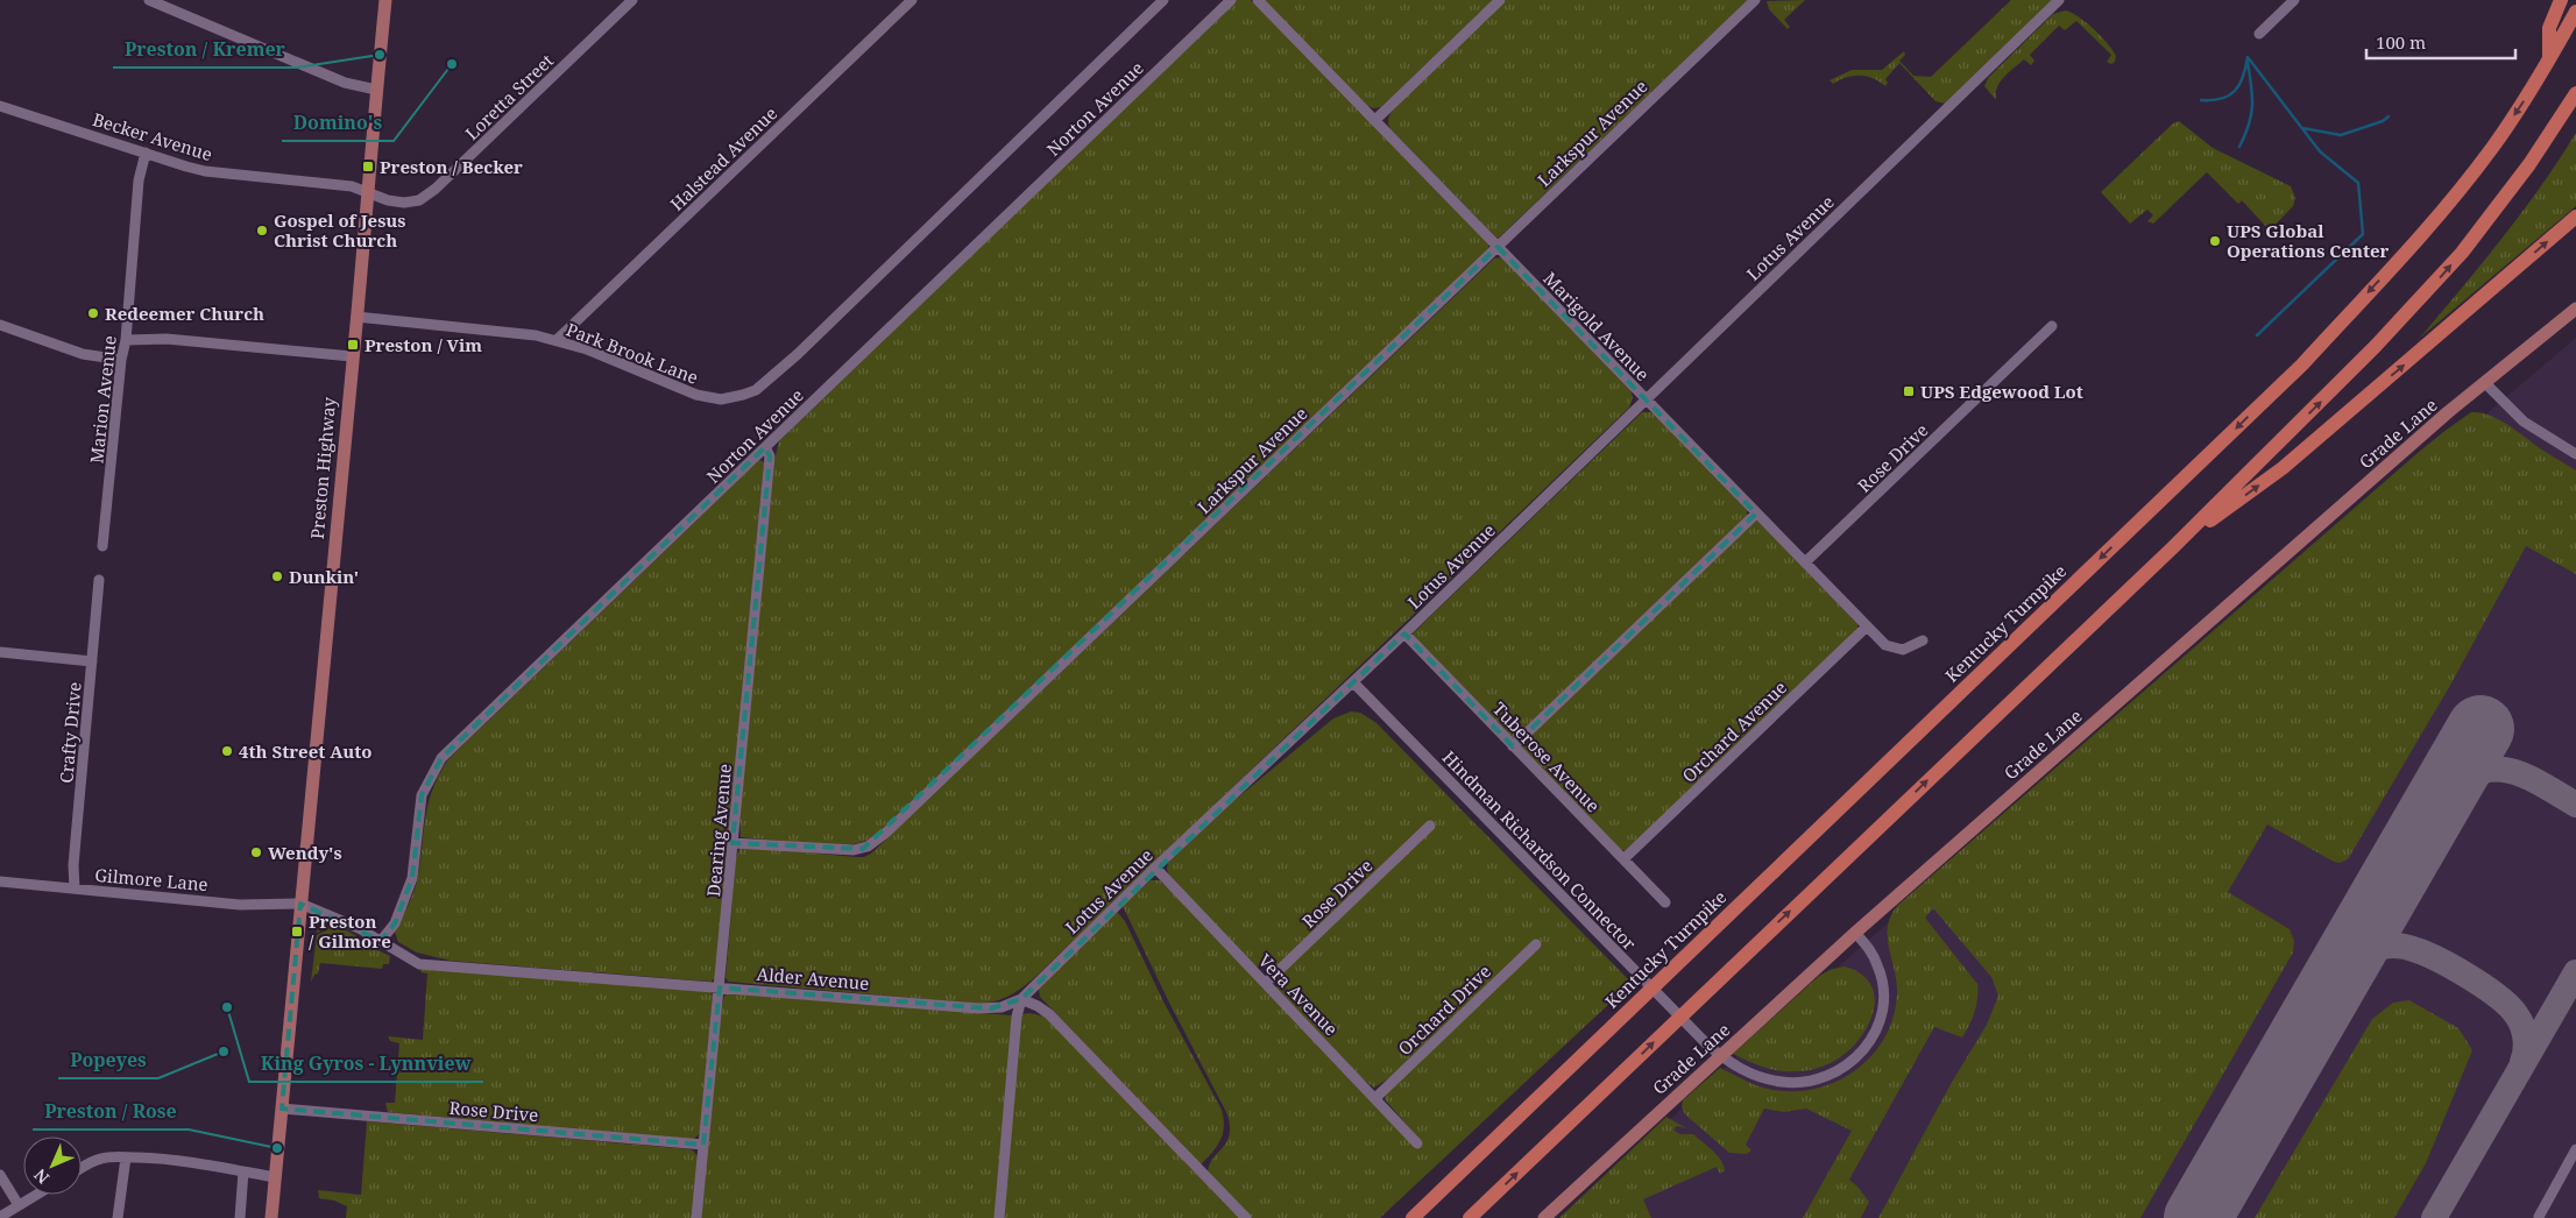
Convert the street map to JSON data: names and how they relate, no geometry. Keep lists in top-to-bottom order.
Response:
{
  "streets": {
    "highway": ["Kentucky Turnpike"],
    "main road": ["Grade Lane", "Preston Highway"],
    "street": [
      "Loretta Street",
      "Norton Avenue",
      "Larkspur Avenue",
      "Becker Avenue",
      "Halstead Avenue",
      "Lotus Avenue",
      "Marigold Avenue",
      "Park Brook Lane",
      "Marion Avenue",
      "Rose Drive",
      "Orchard Avenue",
      "Crafty Drive",
      "Tuberose Avenue",
      "Dearing Avenue",
      "Hindman Richardson Connector",
      "Gilmore Lane",
      "Alder Avenue",
      "Vera Avenue",
      "Orchard Drive"
    ]
  },
  "crossings": [
    ["Loretta Street", "Becker Avenue"],
    ["Loretta Street", "Preston Highway"],
    ["Norton Avenue", "Park Brook Lane"],
    ["Norton Avenue", "Dearing Avenue"],
    ["Norton Avenue", "Alder Avenue"],
    ["Larkspur Avenue", "Marigold Avenue"],
    ["Larkspur Avenue", "Dearing Avenue"],
    ["Becker Avenue", "Marion Avenue"],
    ["Becker Avenue", "Preston Highway"],
    ["Halstead Avenue", "Park Brook Lane"],
    ["Lotus Avenue", "Marigold Avenue"],
    ["Lotus Avenue", "Tuberose Avenue"],
    ["Lotus Avenue", "Hindman Richardson Connector"],
    ["Lotus Avenue", "Alder Avenue"],
    ["Lotus Avenue", "Vera Avenue"],
    ["Marigold Avenue", "Rose Drive"],
    ["Marigold Avenue", "Orchard Avenue"],
    ["Park Brook Lane", "Preston Highway"],
    ["Grade Lane", "Hindman Richardson Connector"],
    ["Rose Drive", "Preston Highway"],
    ["Rose Drive", "Dearing Avenue"],
    ["Rose Drive", "Vera Avenue"],
    ["Preston Highway", "Gilmore Lane"],
    ["Preston Highway", "Alder Avenue"],
    ["Orchard Avenue", "Tuberose Avenue"],
    ["Crafty Drive", "Gilmore Lane"],
    ["Dearing Avenue", "Alder Avenue"],
    ["Gilmore Lane", "Alder Avenue"],
    ["Vera Avenue", "Orchard Drive"]
  ],
  "places": {
    "other": [
      "Preston / Kremer",
      "Domino's",
      "Gospel of Jesus Christ Church",
      "UPS Global Operations Center",
      "Redeemer Church",
      "Dunkin'",
      "4th Street Auto",
      "Wendy's",
      "King Gyros - Lynnview",
      "Popeyes",
      "Preston / Rose"
    ],
    "transit": [
      "Preston / Becker",
      "Preston / Vim",
      "UPS Edgewood Lot",
      "Preston / Gilmore"
    ]
  },
  "scale_bar": "100 m",
  "north": "bottom left"
}
